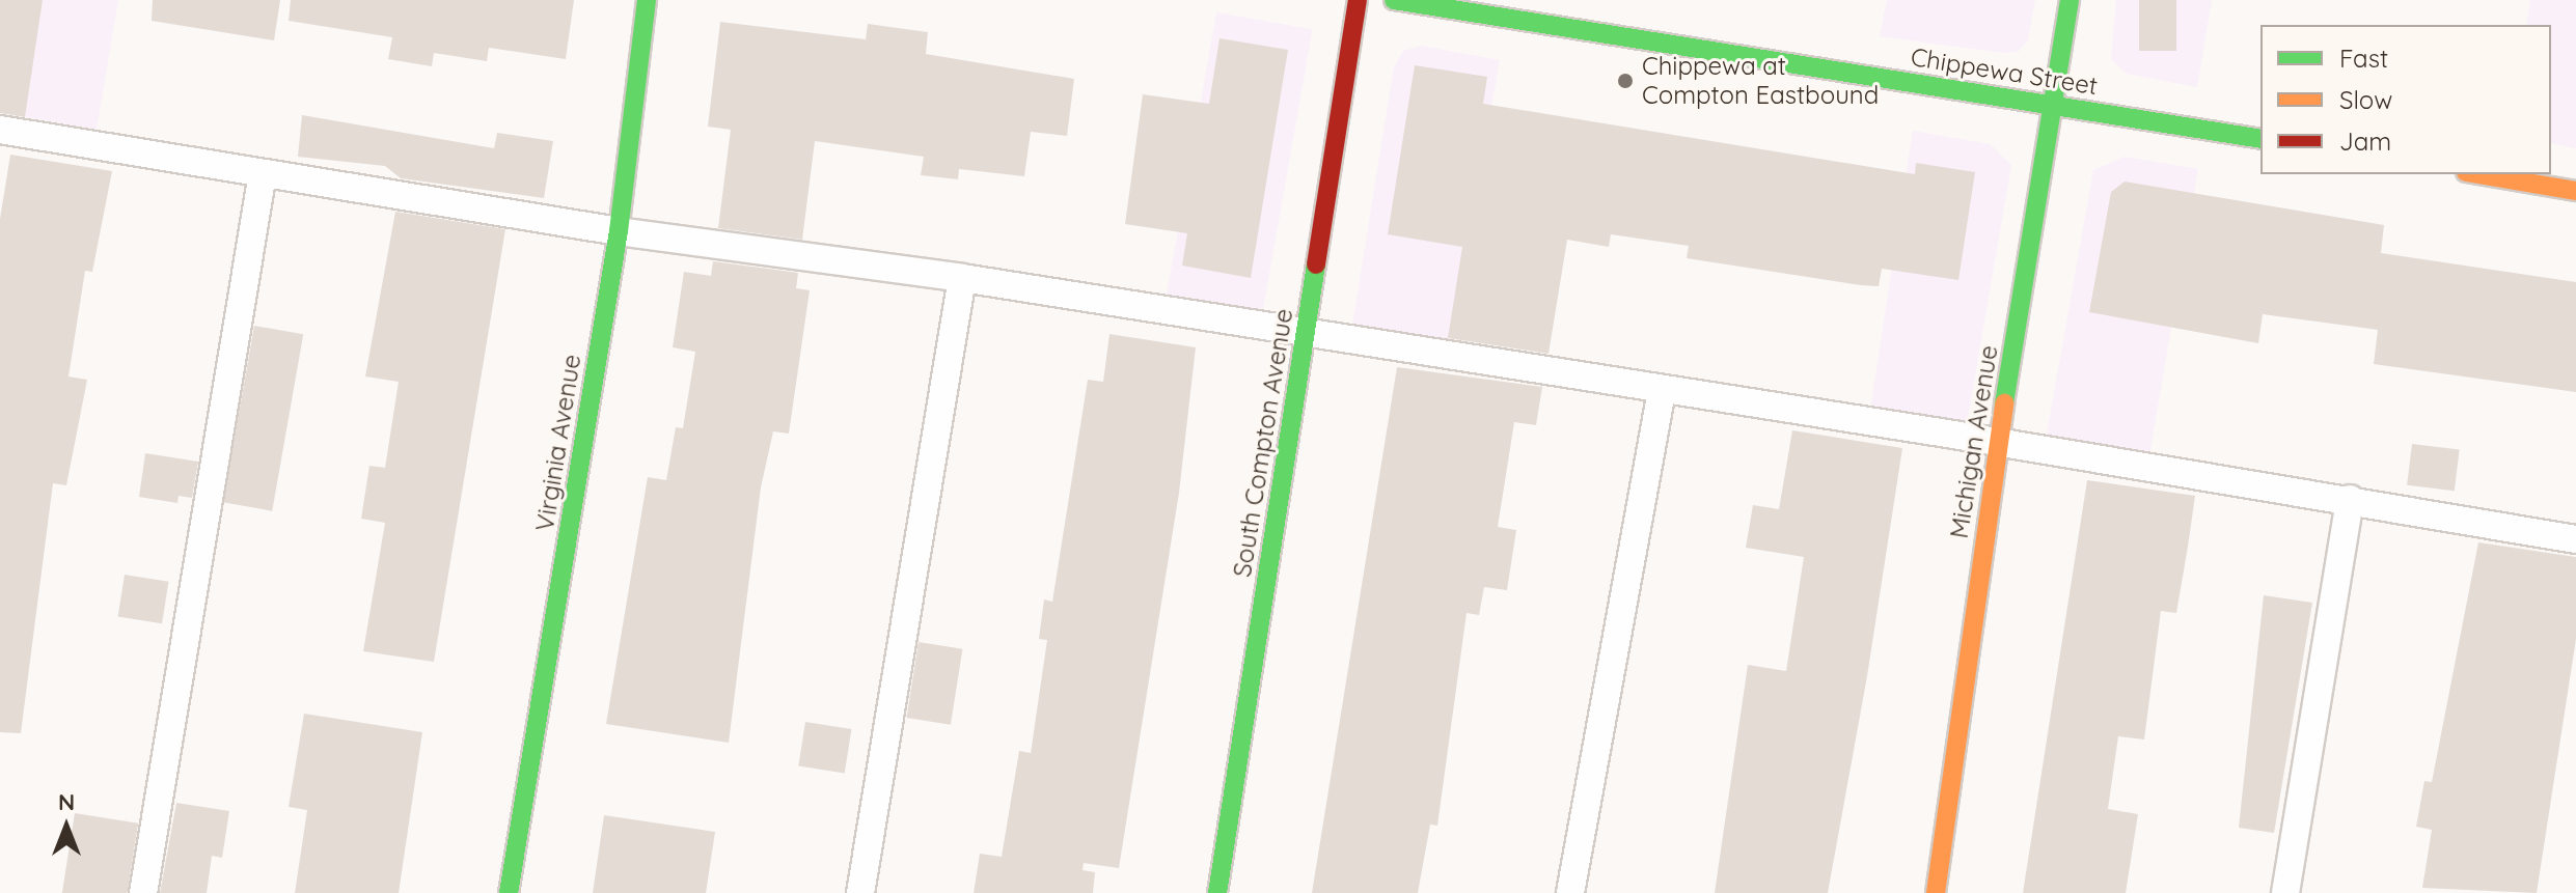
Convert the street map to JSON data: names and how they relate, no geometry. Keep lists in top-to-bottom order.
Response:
{
  "streets": {
    "street": [
      "Chippewa Street",
      "Michigan Avenue",
      "Virginia Avenue",
      "South Compton Avenue"
    ]
  },
  "crossings": [
    ["Chippewa Street", "Michigan Avenue"]
  ],
  "places": ["Chippewa at Compton Eastbound"],
  "legend": ["Fast", "Slow", "Jam"],
  "north": "top"
}
